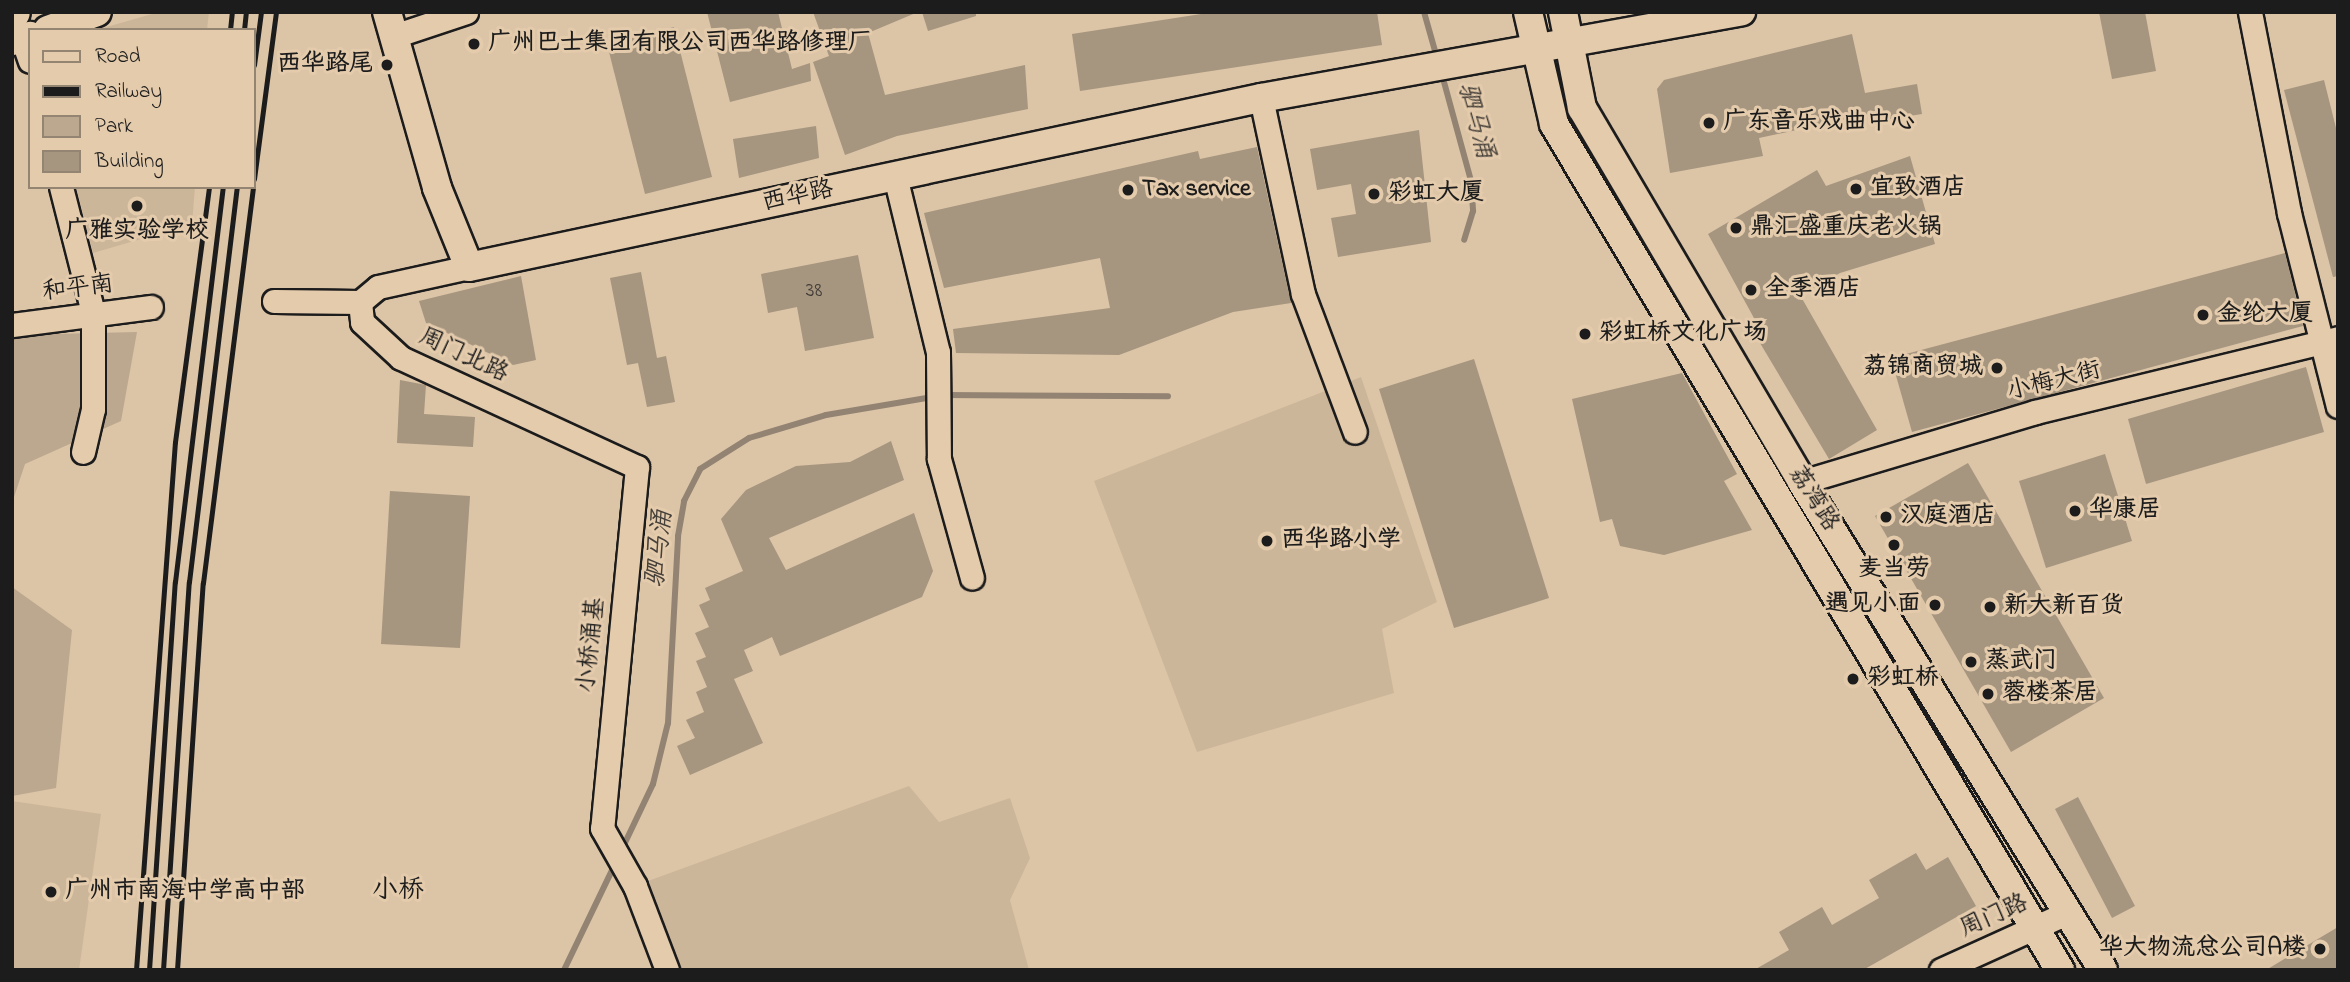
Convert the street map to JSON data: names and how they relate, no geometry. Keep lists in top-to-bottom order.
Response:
{
  "streets": {
    "main road": ["西华路", "荔湾路"],
    "street": [
      "和平南",
      "周门北路",
      "小梅大街",
      "小桥涌基",
      "周门路"
    ]
  },
  "crossings": [
    ["西华路", "荔湾路"],
    ["周门北路", "小桥涌基"],
    ["小梅大街", "荔湾路"],
    ["荔湾路", "周门路"]
  ],
  "districts": ["小桥"],
  "water": ["驷马涌"],
  "places": [
    "广州巴士集团有限公司西华路修理厂",
    "西华路尾",
    "广东音乐戏曲中心",
    "宜致酒店",
    "Tax service",
    "彩虹大厦",
    "广雅实验学校",
    "鼎汇盛重庆老火锅",
    "全季酒店",
    "金纶大厦",
    "彩虹桥文化广场",
    "荔锦商贸城",
    "华康居",
    "汉庭酒店",
    "西华路小学",
    "麦当劳",
    "遇见小面",
    "新大新百货",
    "蒸武门",
    "彩虹桥",
    "蓉楼茶居",
    "广州市南海中学高中部",
    "华大物流总公司A楼"
  ],
  "house_numbers": ["38"],
  "legend": [
    "Road",
    "Railway",
    "Park",
    "Building"
  ]
}
